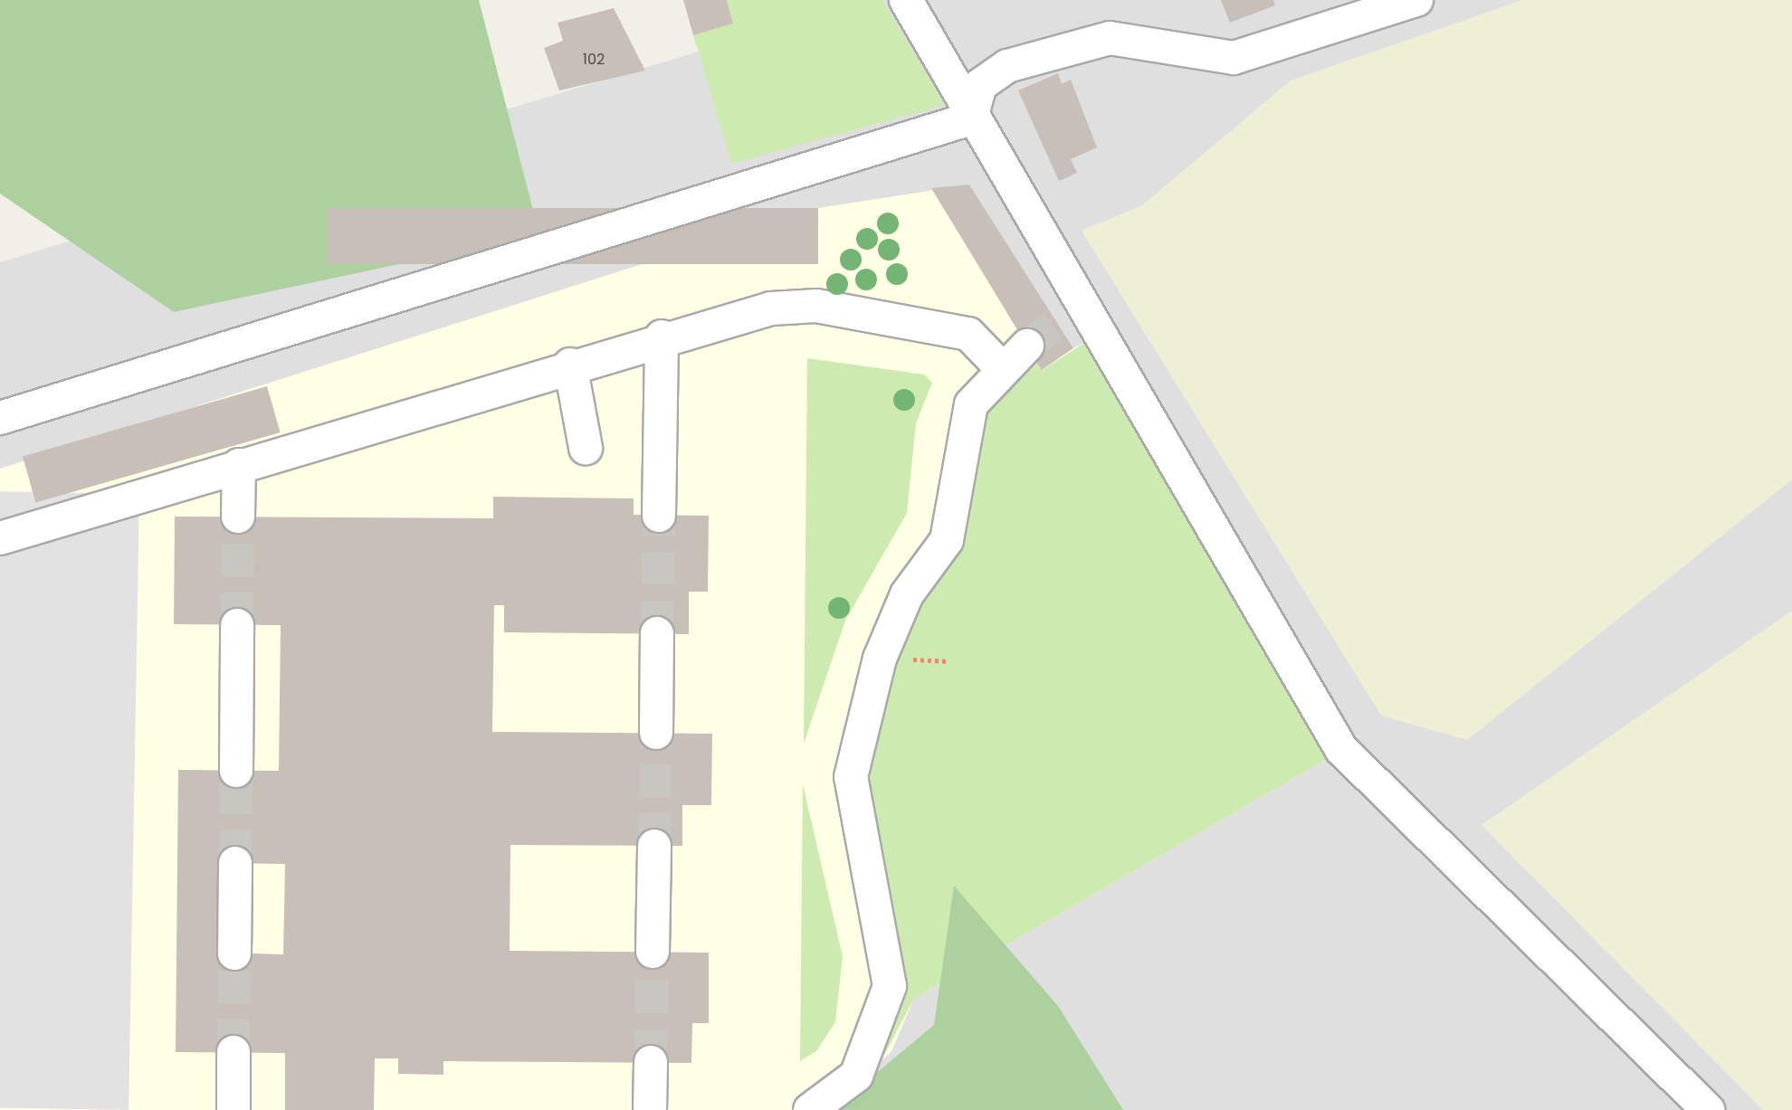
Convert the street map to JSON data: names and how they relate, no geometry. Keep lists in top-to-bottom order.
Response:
{
  "house_numbers": ["102"]
}
